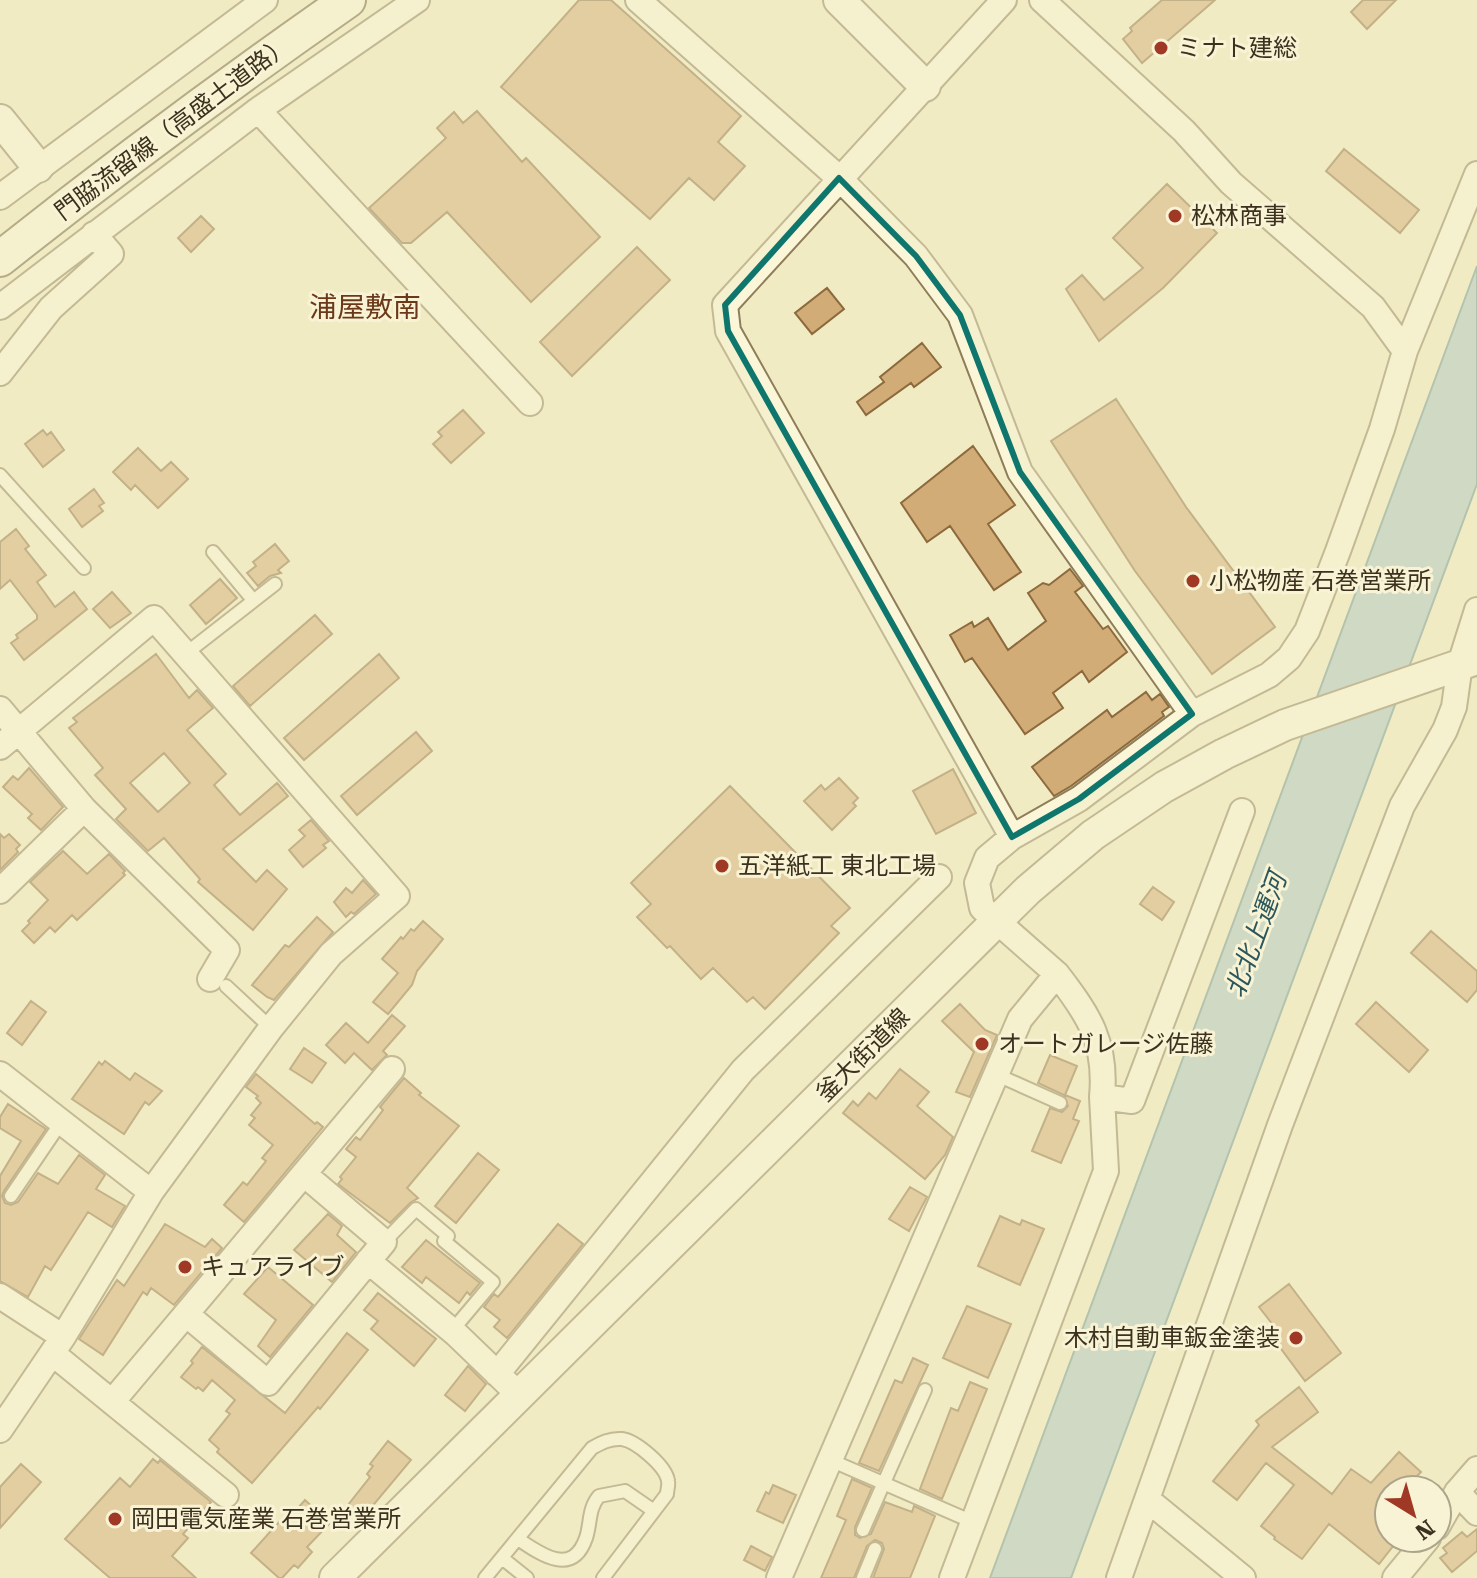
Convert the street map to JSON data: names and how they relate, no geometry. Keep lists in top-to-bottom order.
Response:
{
  "streets": {
    "main road": ["門脇流留線（高盛土道路）"],
    "street": ["釜大街道線"]
  },
  "districts": ["浦屋敷南"],
  "water": ["北北上運河"],
  "places": [
    "ミナト建総",
    "松林商事",
    "小松物産 石巻営業所",
    "五洋紙工 東北工場",
    "オートガレージ佐藤",
    "キュアライブ",
    "木村自動車鈑金塗装",
    "岡田電気産業 石巻営業所"
  ],
  "north": "bottom right"
}
